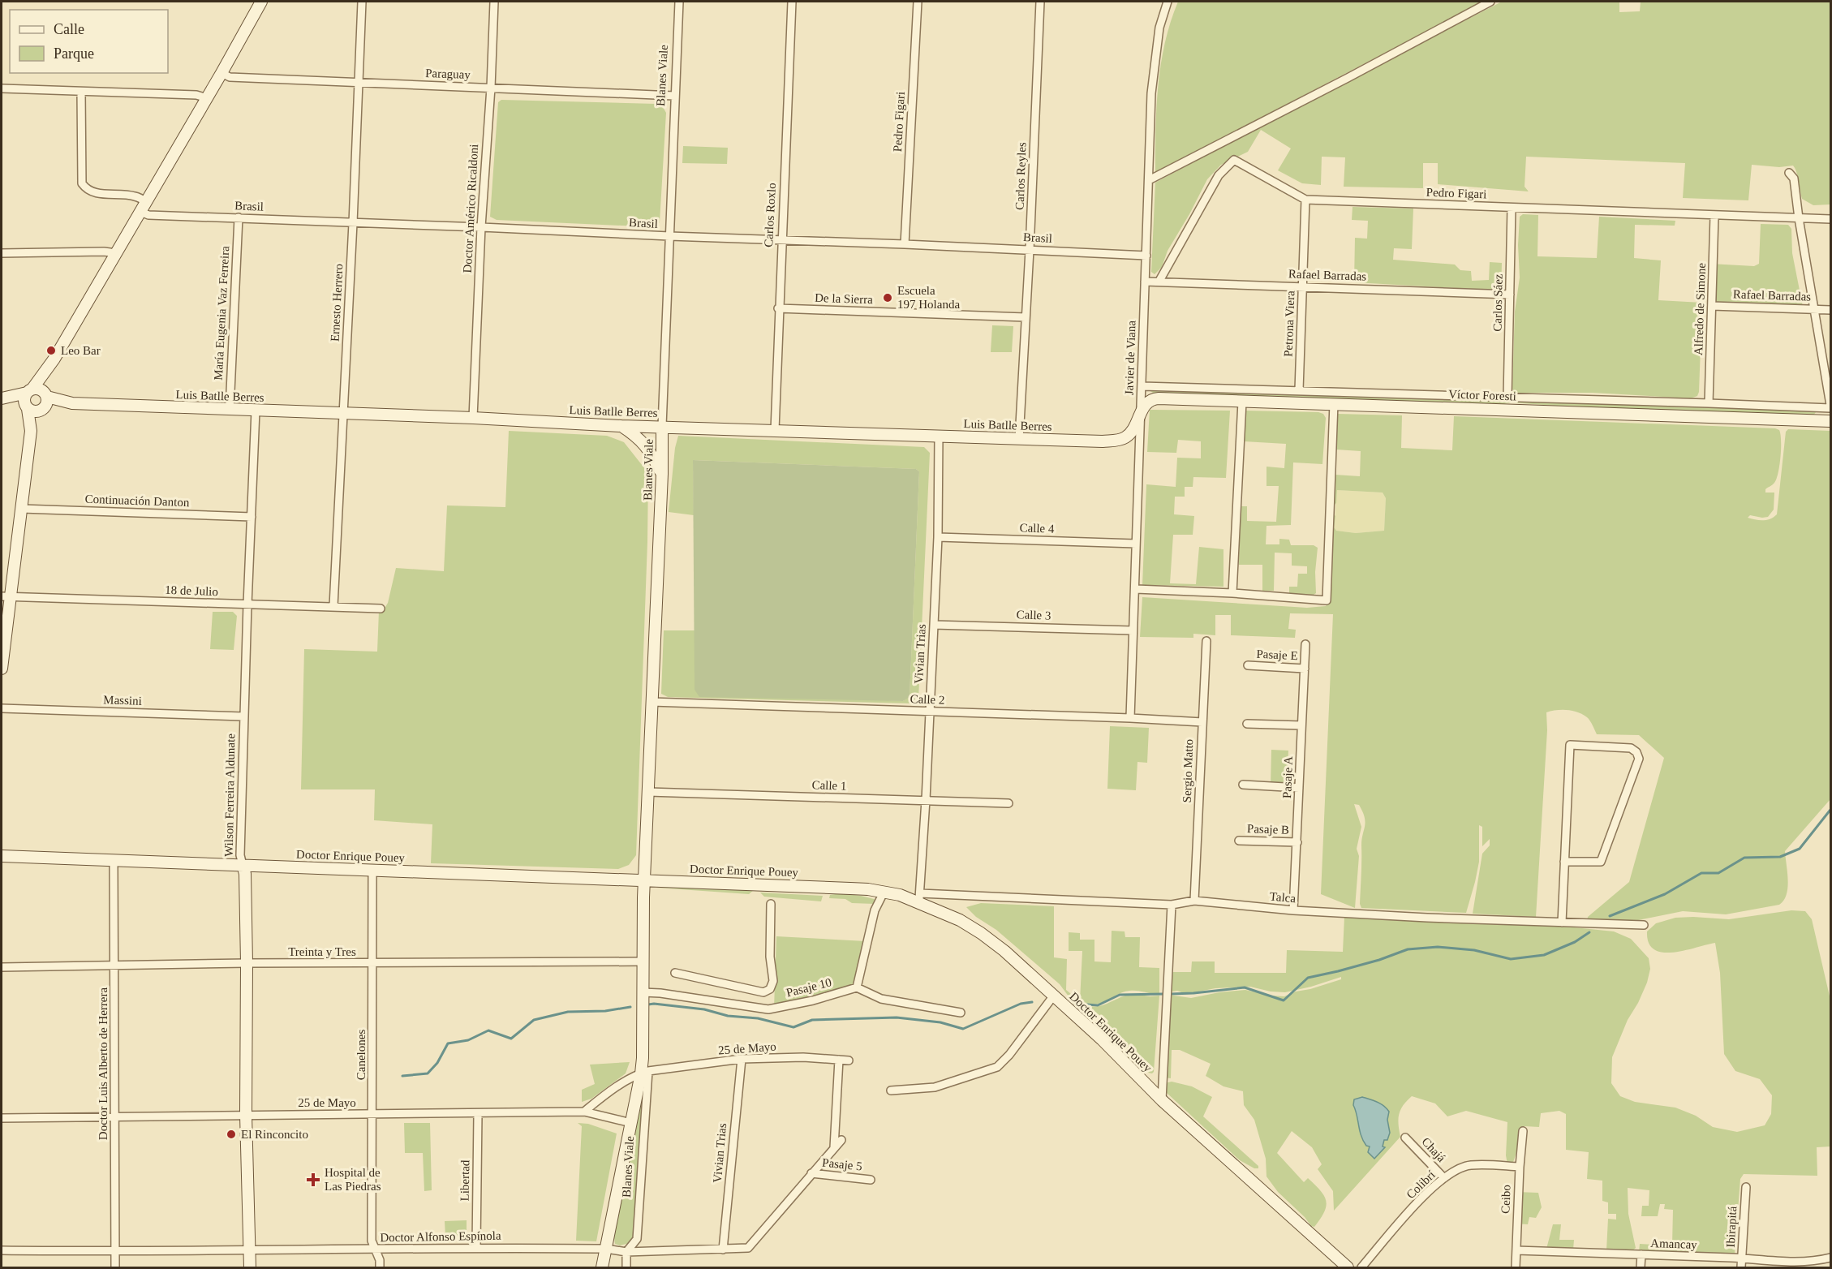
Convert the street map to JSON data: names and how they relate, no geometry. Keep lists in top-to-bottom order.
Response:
{
  "streets": {
    "street": [
      "Paraguay",
      "Blanes Viale",
      "Pedro Figari",
      "Carlos Reyles",
      "Brasil",
      "Doctor Américo Ricaldoni",
      "Carlos Roxlo",
      "Rafael Barradas",
      "De la Sierra",
      "Ernesto Herrero",
      "Carlos Sáez",
      "Alfredo de Simone",
      "María Eugenia Vaz Ferreira",
      "Petrona Viera",
      "Javier de Viana",
      "Víctor Foresti",
      "Luis Batlle Berres",
      "Continuación Danton",
      "Calle 4",
      "18 de Julio",
      "Calle 3",
      "Vivian Trias",
      "Pasaje E",
      "Calle 2",
      "Massini",
      "Sergio Matto",
      "Pasaje A",
      "Calle 1",
      "Wilson Ferreira Aldunate",
      "Pasaje B",
      "Doctor Enrique Pouey",
      "Talca",
      "Treinta y Tres",
      "Pasaje 10",
      "25 de Mayo",
      "Canelones",
      "Doctor Luis Alberto de Herrera",
      "Chajá",
      "Pasaje 5",
      "Libertad",
      "Colibrí",
      "Ceibo",
      "Ibirapitá",
      "Doctor Alfonso Espínola",
      "Amancay"
    ]
  },
  "crossings": [
    ["Paraguay", "Blanes Viale"],
    ["Paraguay", "Doctor Américo Ricaldoni"],
    ["Paraguay", "Ernesto Herrero"],
    ["Blanes Viale", "Brasil"],
    ["Blanes Viale", "Luis Batlle Berres"],
    ["Blanes Viale", "Calle 2"],
    ["Blanes Viale", "Calle 1"],
    ["Blanes Viale", "Doctor Enrique Pouey"],
    ["Blanes Viale", "Treinta y Tres"],
    ["Blanes Viale", "Pasaje 10"],
    ["Blanes Viale", "25 de Mayo"],
    ["Blanes Viale", "Doctor Alfonso Espínola"],
    ["Pedro Figari", "Brasil"],
    ["Pedro Figari", "Rafael Barradas"],
    ["Pedro Figari", "Carlos Sáez"],
    ["Pedro Figari", "Alfredo de Simone"],
    ["Pedro Figari", "Petrona Viera"],
    ["Carlos Reyles", "Brasil"],
    ["Carlos Reyles", "De la Sierra"],
    ["Carlos Reyles", "Luis Batlle Berres"],
    ["Brasil", "Doctor Américo Ricaldoni"],
    ["Brasil", "Carlos Roxlo"],
    ["Brasil", "Ernesto Herrero"],
    ["Brasil", "María Eugenia Vaz Ferreira"],
    ["Brasil", "Javier de Viana"],
    ["Doctor Américo Ricaldoni", "Luis Batlle Berres"],
    ["Carlos Roxlo", "De la Sierra"],
    ["Carlos Roxlo", "Luis Batlle Berres"],
    ["Rafael Barradas", "Carlos Sáez"],
    ["Rafael Barradas", "Alfredo de Simone"],
    ["Rafael Barradas", "Petrona Viera"],
    ["Rafael Barradas", "Javier de Viana"],
    ["Ernesto Herrero", "Luis Batlle Berres"],
    ["Ernesto Herrero", "18 de Julio"],
    ["Carlos Sáez", "Víctor Foresti"],
    ["Alfredo de Simone", "Víctor Foresti"],
    ["María Eugenia Vaz Ferreira", "Luis Batlle Berres"],
    ["Petrona Viera", "Víctor Foresti"],
    ["Javier de Viana", "Víctor Foresti"],
    ["Javier de Viana", "Luis Batlle Berres"],
    ["Javier de Viana", "Calle 4"],
    ["Javier de Viana", "Calle 3"],
    ["Javier de Viana", "Calle 2"],
    ["Víctor Foresti", "Luis Batlle Berres"],
    ["Luis Batlle Berres", "Vivian Trias"],
    ["Luis Batlle Berres", "Wilson Ferreira Aldunate"],
    ["Continuación Danton", "Wilson Ferreira Aldunate"],
    ["Calle 4", "Vivian Trias"],
    ["18 de Julio", "Wilson Ferreira Aldunate"],
    ["Calle 3", "Vivian Trias"],
    ["Vivian Trias", "Calle 2"],
    ["Vivian Trias", "Calle 1"],
    ["Vivian Trias", "Doctor Enrique Pouey"],
    ["Vivian Trias", "Talca"],
    ["Vivian Trias", "25 de Mayo"],
    ["Vivian Trias", "Doctor Alfonso Espínola"],
    ["Pasaje E", "Pasaje A"],
    ["Calle 2", "Sergio Matto"],
    ["Massini", "Wilson Ferreira Aldunate"],
    ["Sergio Matto", "Talca"],
    ["Pasaje A", "Pasaje B"],
    ["Pasaje A", "Talca"],
    ["Wilson Ferreira Aldunate", "Doctor Enrique Pouey"],
    ["Wilson Ferreira Aldunate", "Treinta y Tres"],
    ["Wilson Ferreira Aldunate", "25 de Mayo"],
    ["Wilson Ferreira Aldunate", "Doctor Alfonso Espínola"],
    ["Doctor Enrique Pouey", "Talca"],
    ["Doctor Enrique Pouey", "Canelones"],
    ["Doctor Enrique Pouey", "Doctor Luis Alberto de Herrera"],
    ["Treinta y Tres", "Canelones"],
    ["Treinta y Tres", "Doctor Luis Alberto de Herrera"],
    ["25 de Mayo", "Canelones"],
    ["25 de Mayo", "Doctor Luis Alberto de Herrera"],
    ["25 de Mayo", "Libertad"],
    ["Canelones", "Doctor Alfonso Espínola"],
    ["Doctor Luis Alberto de Herrera", "Doctor Alfonso Espínola"],
    ["Chajá", "Colibrí"],
    ["Pasaje 5", "Doctor Alfonso Espínola"],
    ["Libertad", "Doctor Alfonso Espínola"],
    ["Colibrí", "Ceibo"],
    ["Ceibo", "Amancay"],
    ["Ibirapitá", "Amancay"]
  ],
  "places": {
    "other": ["Escuela 197 Holanda", "Leo Bar", "El Rinconcito"],
    "health": ["Hospital de Las Piedras"]
  },
  "legend": ["Calle", "Parque"]
}
